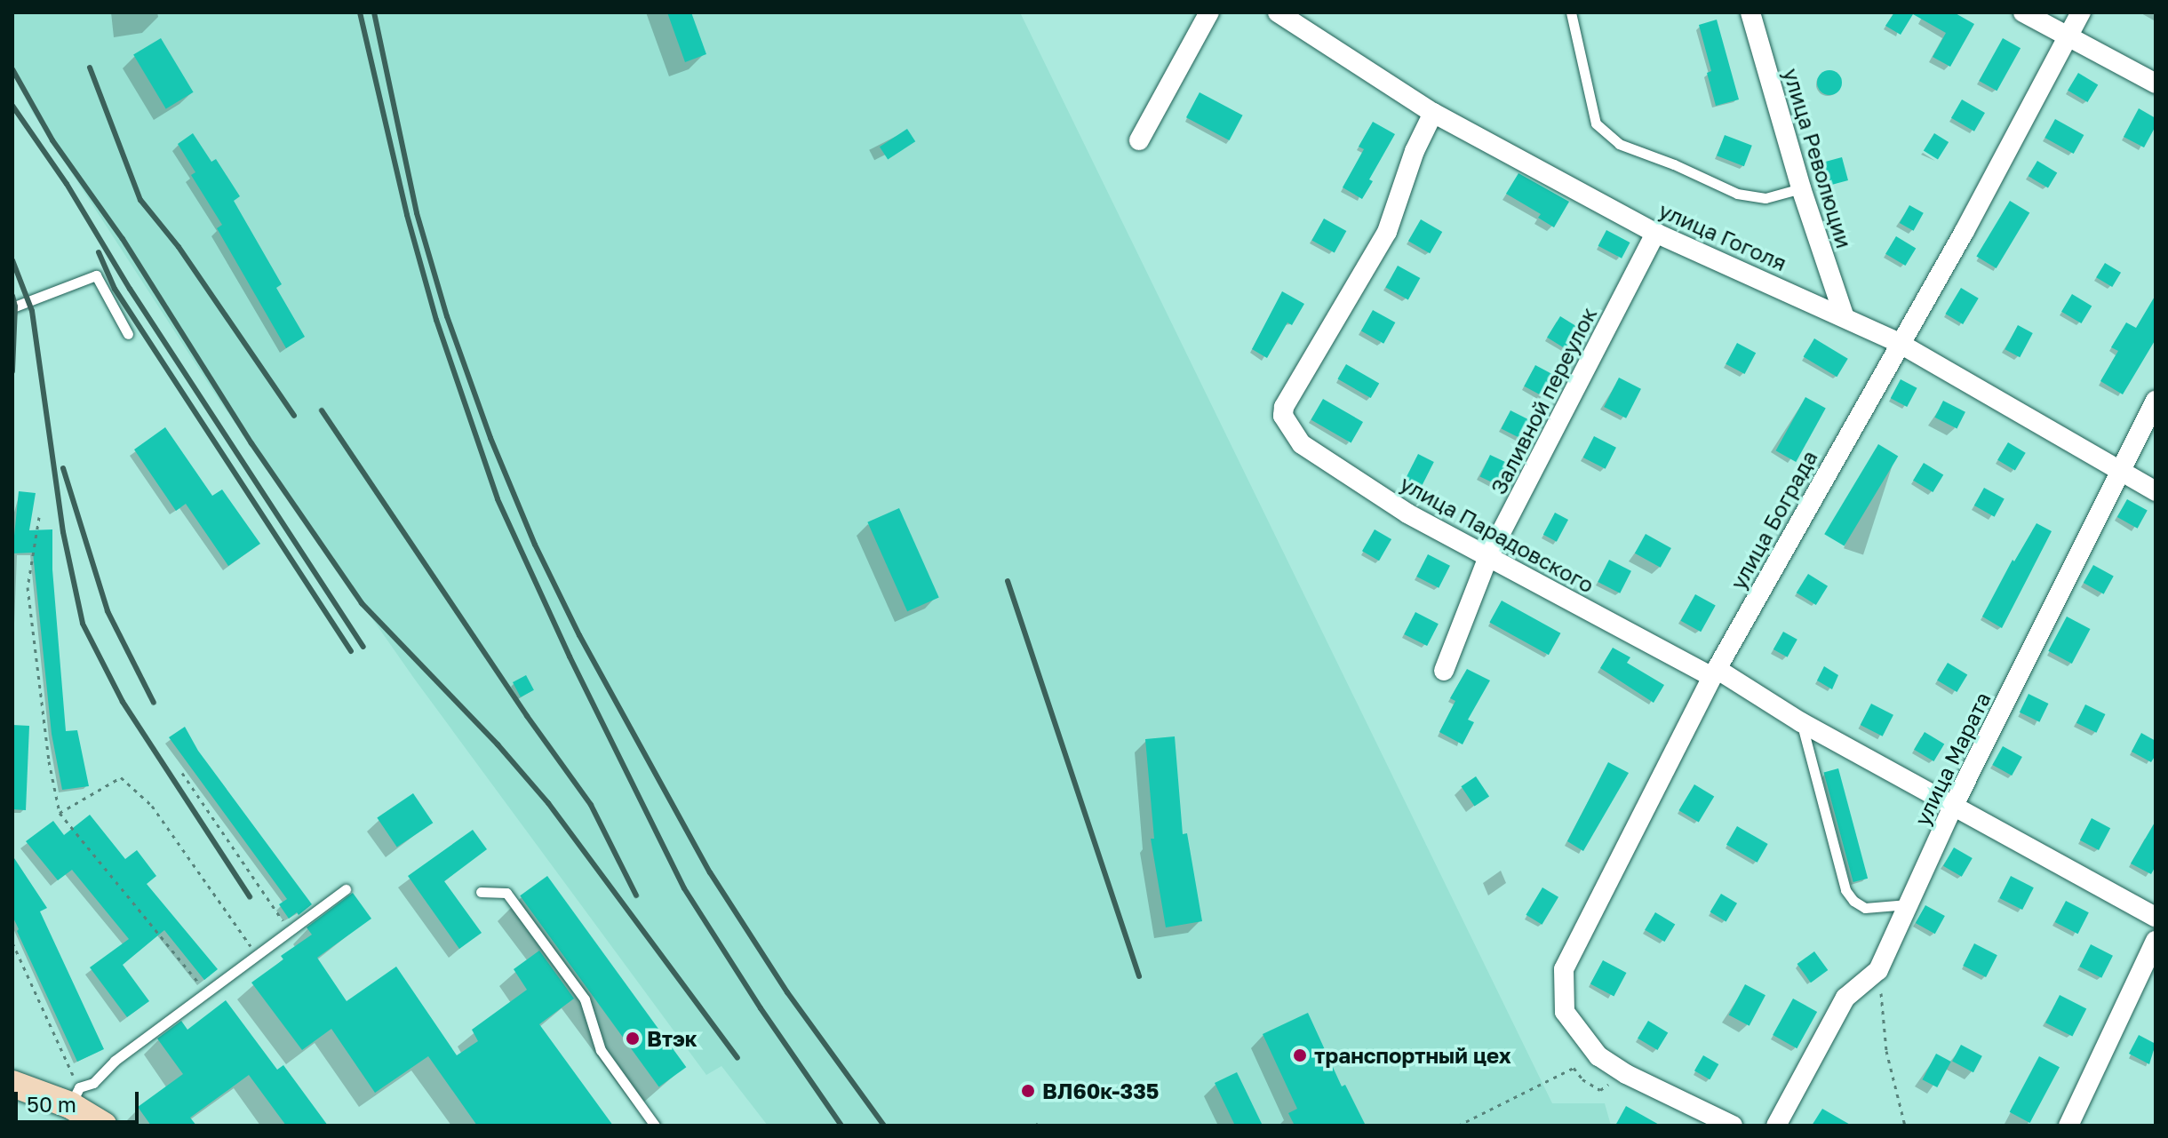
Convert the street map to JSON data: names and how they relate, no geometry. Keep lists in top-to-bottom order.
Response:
{
  "streets": {
    "street": [
      "улица Революции",
      "улица Гоголя",
      "Заливной переулок",
      "улица Бограда",
      "улица Парадовского",
      "улица Марата"
    ]
  },
  "crossings": [
    ["улица Революции", "улица Гоголя"],
    ["улица Гоголя", "Заливной переулок"],
    ["улица Гоголя", "улица Бограда"],
    ["улица Гоголя", "улица Парадовского"],
    ["улица Гоголя", "улица Марата"],
    ["Заливной переулок", "улица Парадовского"],
    ["улица Бограда", "улица Парадовского"],
    ["улица Парадовского", "улица Марата"]
  ],
  "places": ["Втэк", "транспортный цех", "ВЛ60к-335"],
  "scale_bar": "50 m"
}
